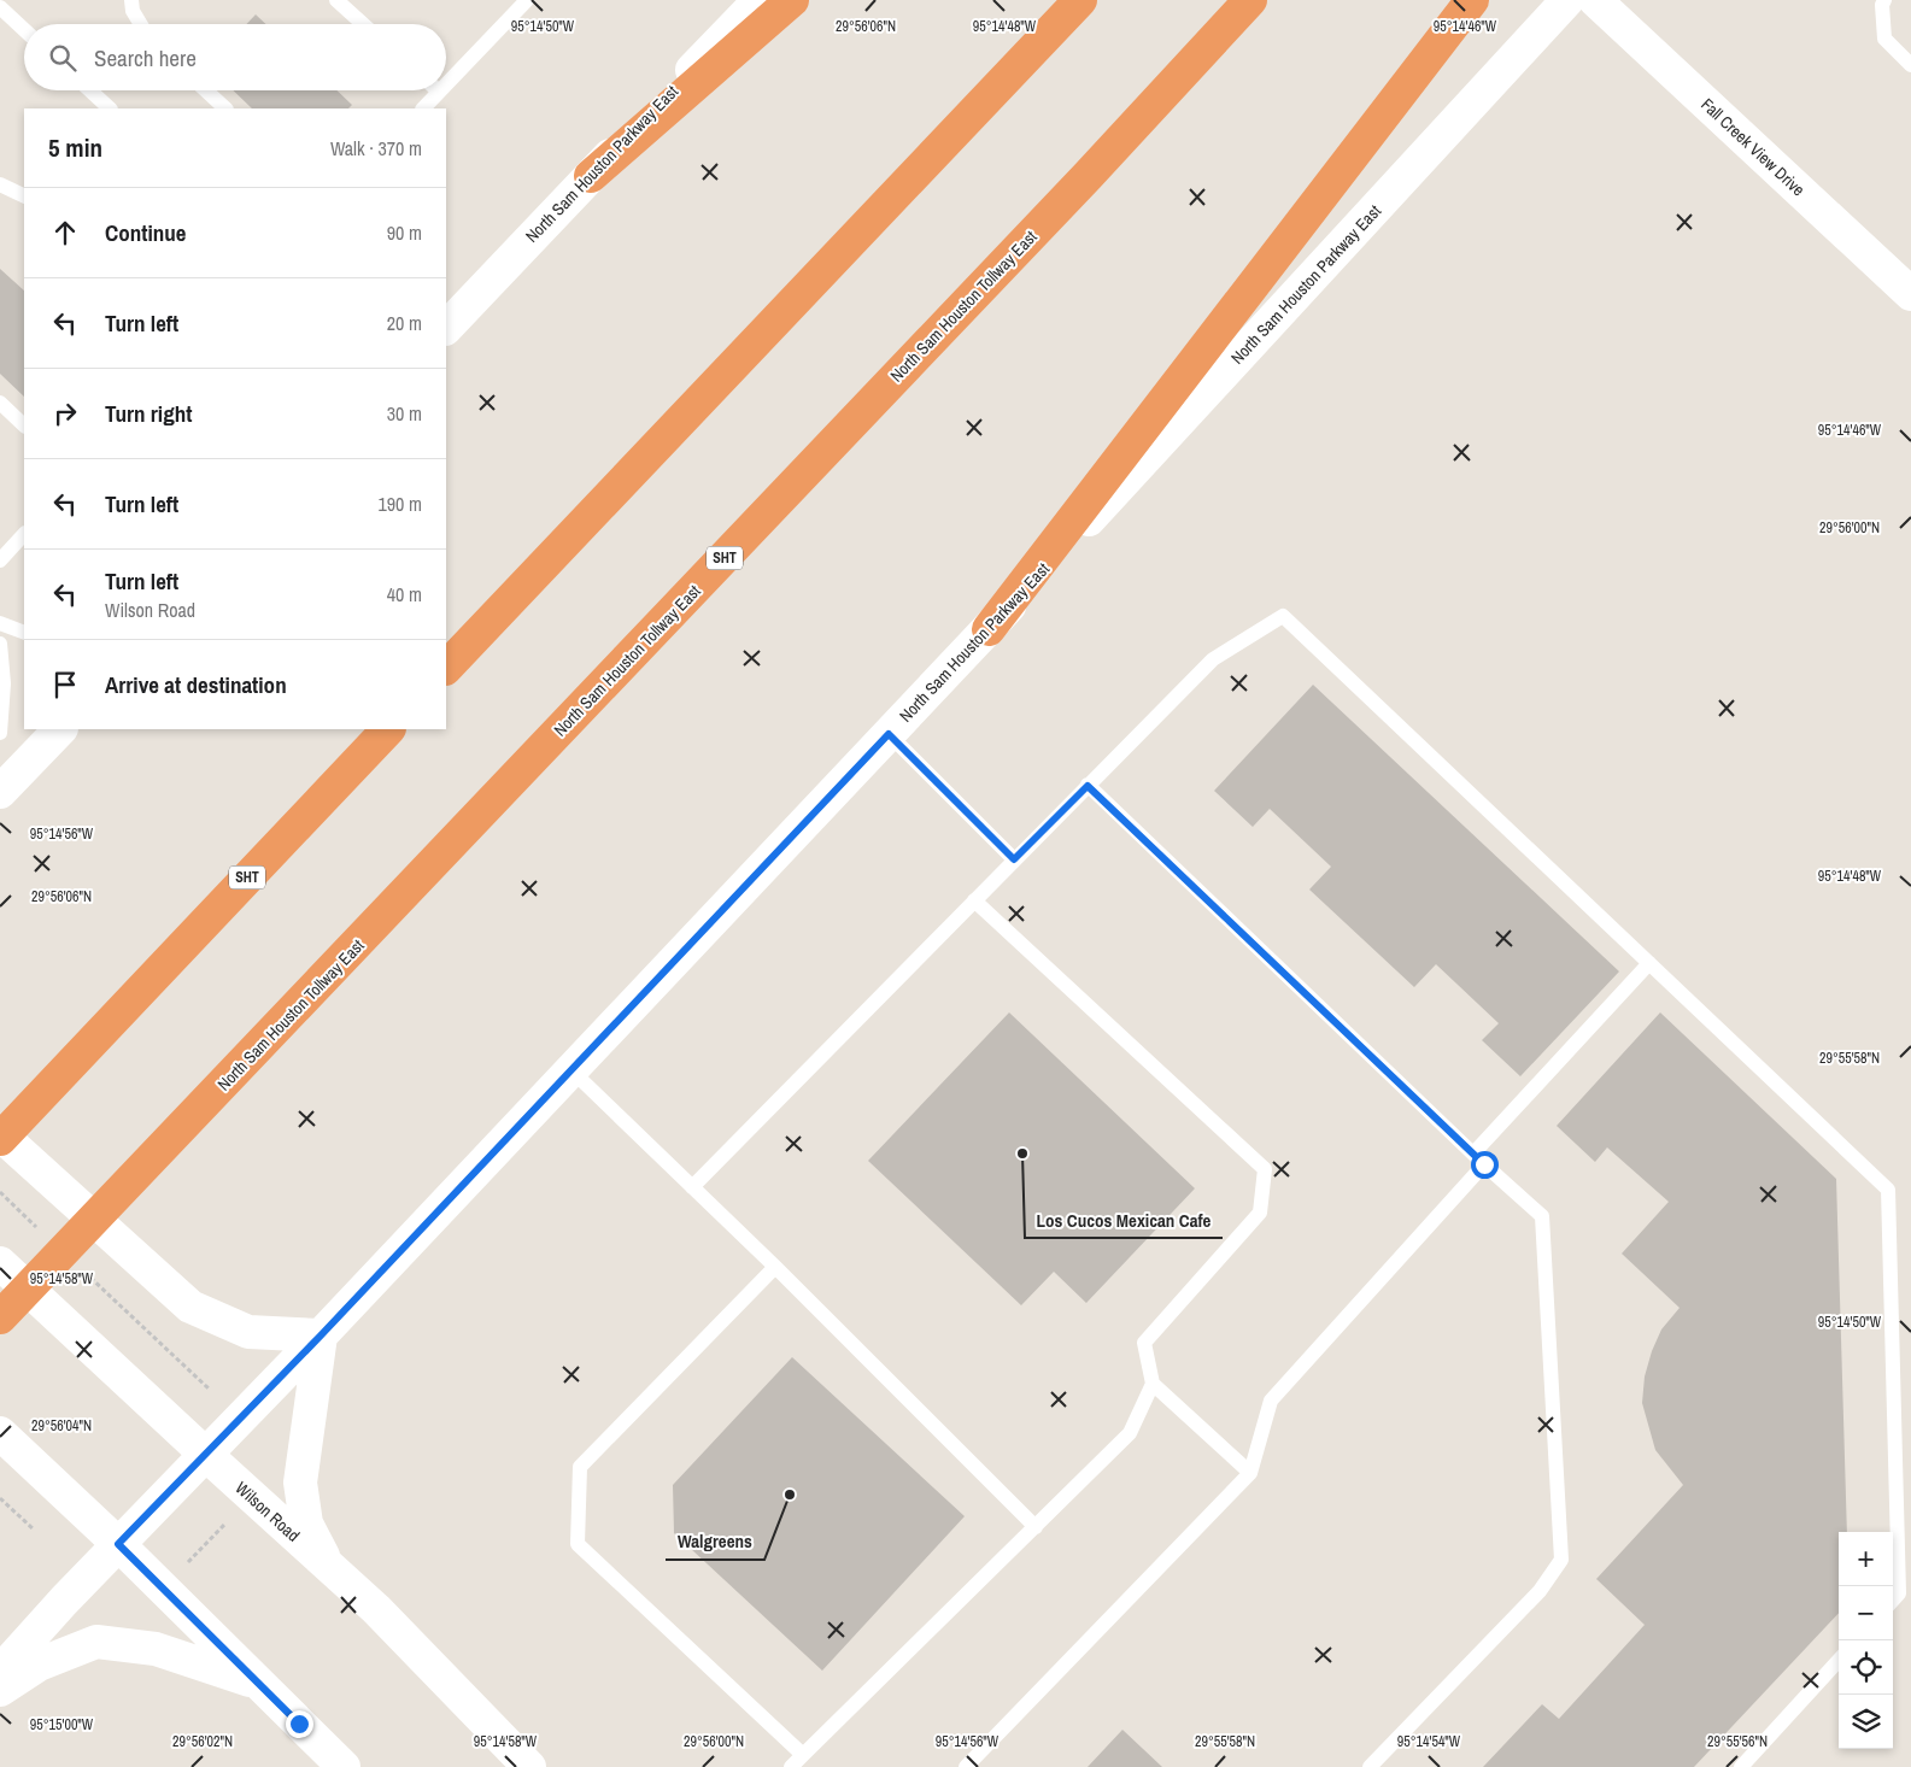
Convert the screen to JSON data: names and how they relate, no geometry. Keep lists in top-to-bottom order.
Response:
{
  "streets": {
    "highway": ["North Sam Houston Tollway East", "SHT"],
    "main road": ["Fall Creek View Drive", "North Sam Houston Parkway East", "Wilson Road"]
  },
  "crossings": [
    ["North Sam Houston Parkway East", "Wilson Road"]
  ],
  "places": ["Los Cucos Mexican Cafe", "Walgreens"],
  "page": {
    "search": "Search here",
    "heading": ["5 min", "Walk · 370 m"],
    "list": [
      ["Continue", "90 m"],
      ["Turn left", "20 m"],
      ["Turn right", "30 m"],
      ["Turn left", "190 m"],
      ["Turn left", "Wilson Road", "40 m"],
      "Arrive at destination"
    ],
    "map_buttons": ["+", "−"]
  },
  "coordinates": [
    "95°14'50\"W",
    "95°14'48\"W",
    "95°14'46\"W",
    "29°56'06\"N",
    "29°56'00\"N",
    "95°14'56\"W",
    "29°55'58\"N",
    "95°14'58\"W",
    "29°56'04\"N",
    "95°15'00\"W",
    "29°56'02\"N",
    "29°55'56\"N",
    "95°14'54\"W"
  ]
}
